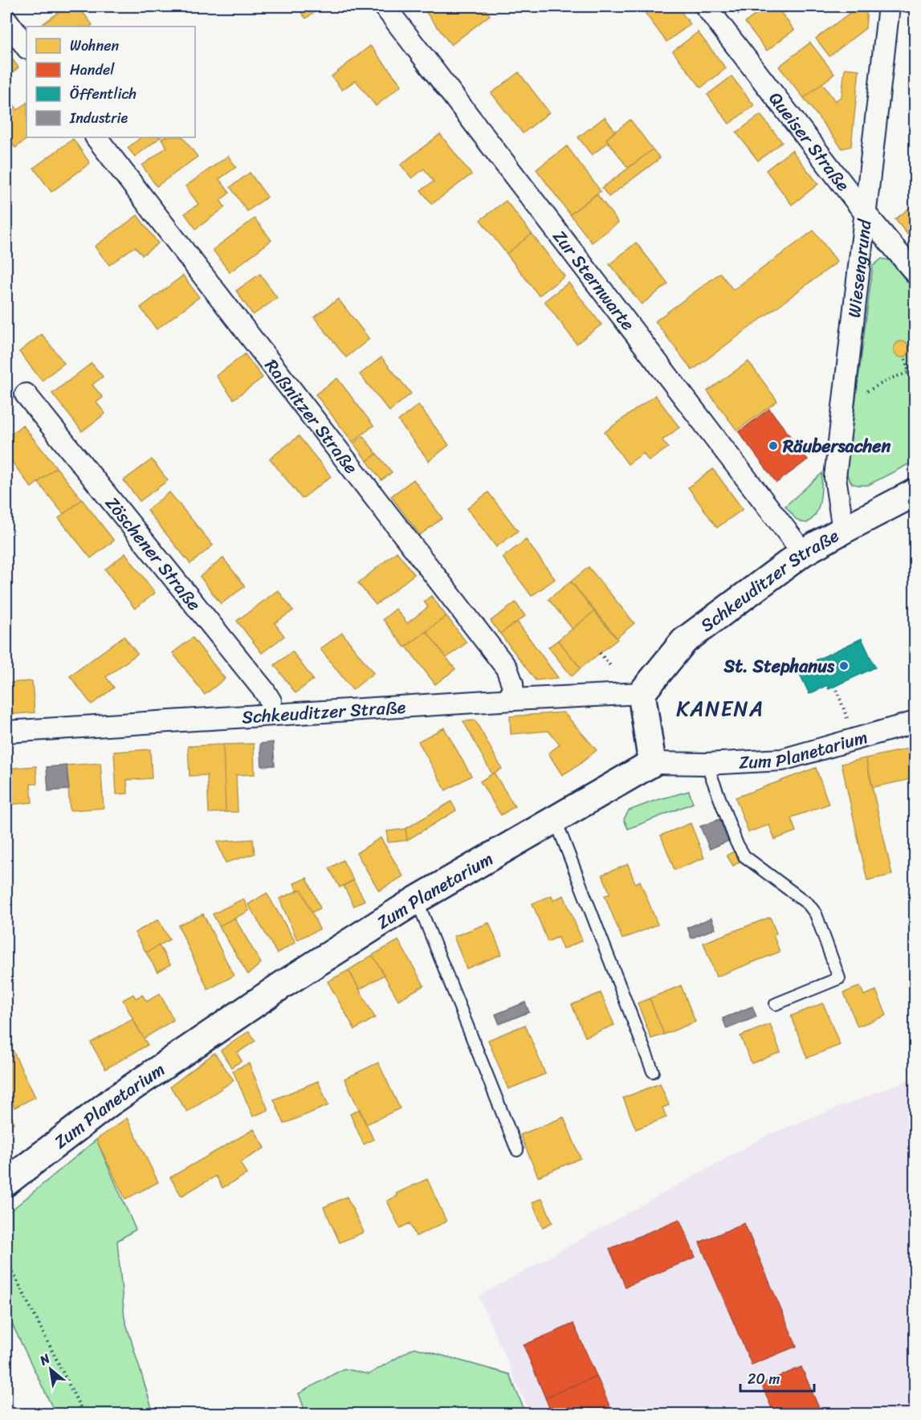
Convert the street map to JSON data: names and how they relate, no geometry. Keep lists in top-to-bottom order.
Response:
{
  "streets": {
    "street": [
      "Queiser Straße",
      "Wiesengrund",
      "Zur Sternwarte",
      "Raßnitzer Straße",
      "Zöschener Straße",
      "Schkeuditzer Straße",
      "Zum Planetarium"
    ]
  },
  "crossings": [
    ["Queiser Straße", "Wiesengrund"],
    ["Wiesengrund", "Schkeuditzer Straße"],
    ["Zur Sternwarte", "Schkeuditzer Straße"],
    ["Raßnitzer Straße", "Schkeuditzer Straße"],
    ["Zöschener Straße", "Schkeuditzer Straße"]
  ],
  "districts": ["KANENA"],
  "places": ["Räubersachen", "St. Stephanus"],
  "legend": [
    "Wohnen",
    "Handel",
    "Öffentlich",
    "Industrie"
  ],
  "scale_bar": "20 m",
  "north": "top left"
}
